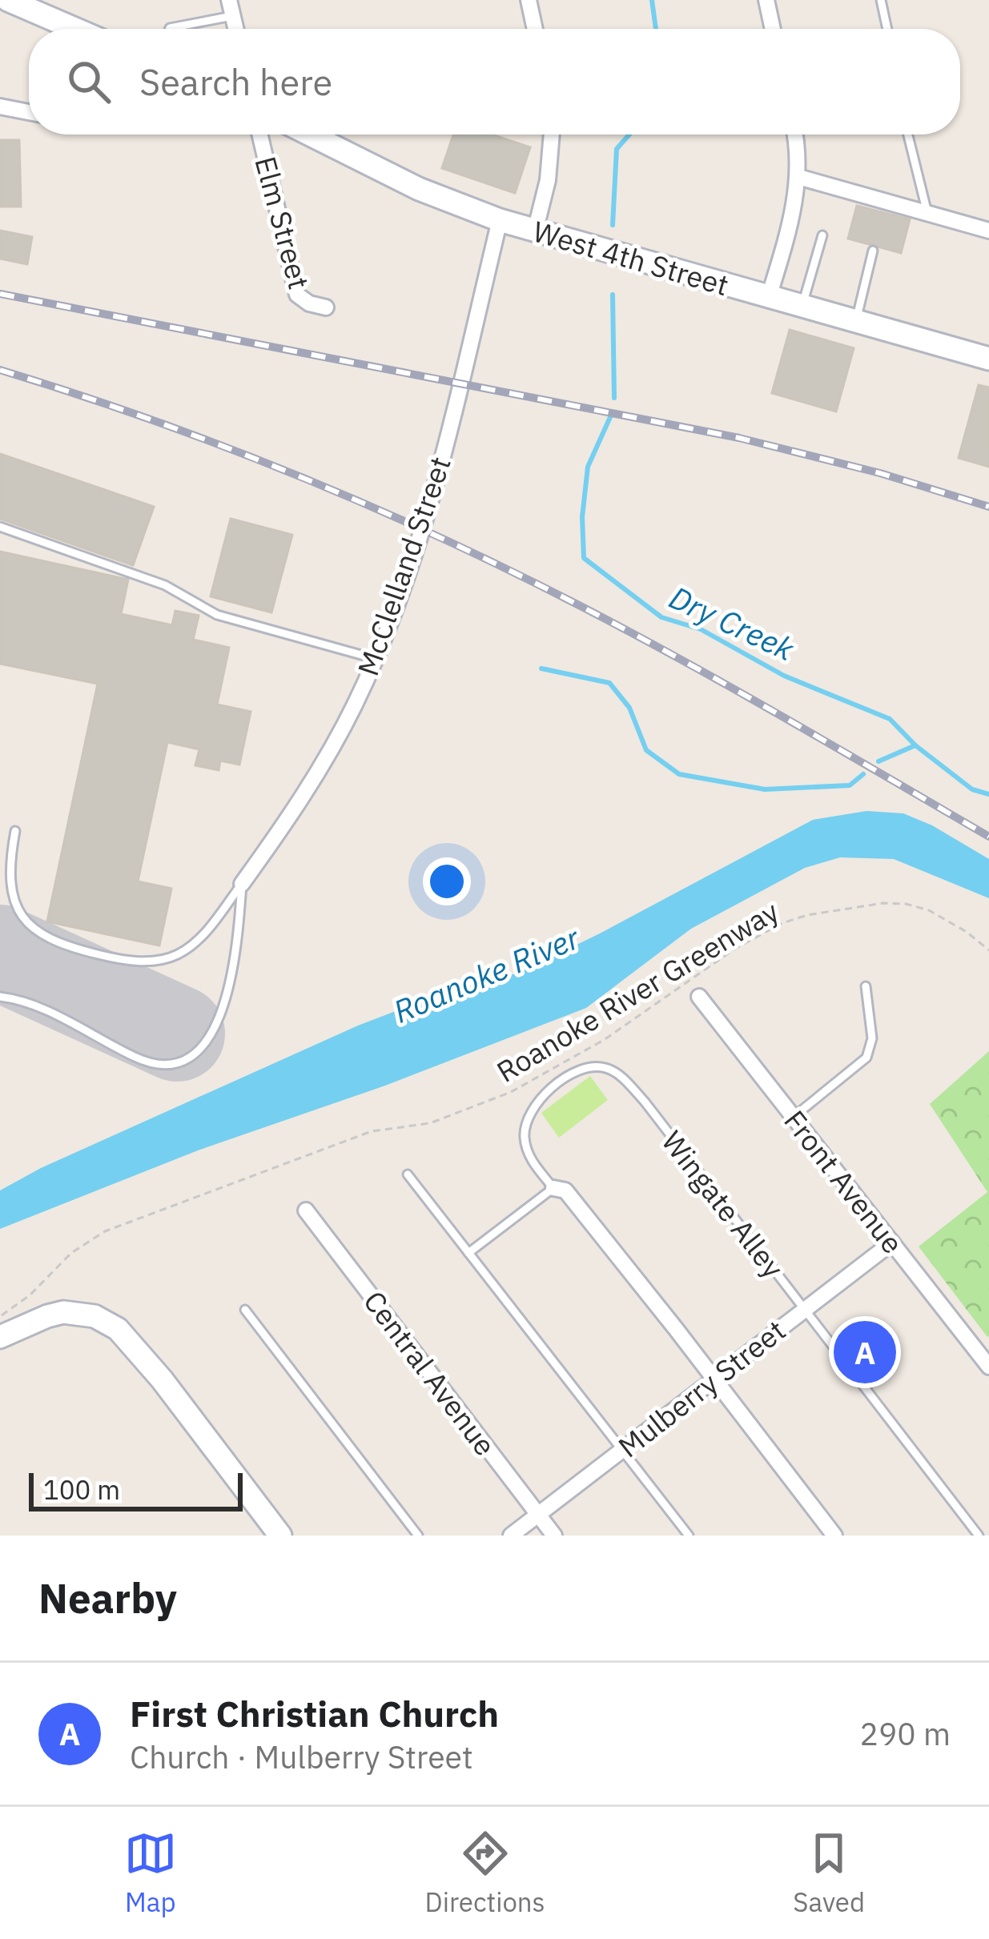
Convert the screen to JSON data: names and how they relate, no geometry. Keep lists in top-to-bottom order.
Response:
{
  "streets": {
    "main road": ["West 4th Street"],
    "street": [
      "Elm Street",
      "McClelland Street",
      "Front Avenue",
      "Central Avenue",
      "Mulberry Street"
    ],
    "lane": ["Wingate Alley"],
    "path": ["Roanoke River Greenway"]
  },
  "crossings": [
    ["West 4th Street", "McClelland Street"],
    ["Front Avenue", "Mulberry Street"],
    ["Wingate Alley", "Mulberry Street"],
    ["Central Avenue", "Mulberry Street"]
  ],
  "water": ["Dry Creek", "Roanoke River"],
  "scale_bar": "100 m",
  "page": {
    "search": "Search here",
    "pins": "A",
    "scale": "100 m",
    "heading": "Nearby",
    "list": [
      {
        "mark": "A",
        "name": "First Christian Church",
        "note": "Church · Mulberry Street",
        "value": "290 m"
      }
    ],
    "nav": ["Map", "Directions", "Saved"]
  }
}
